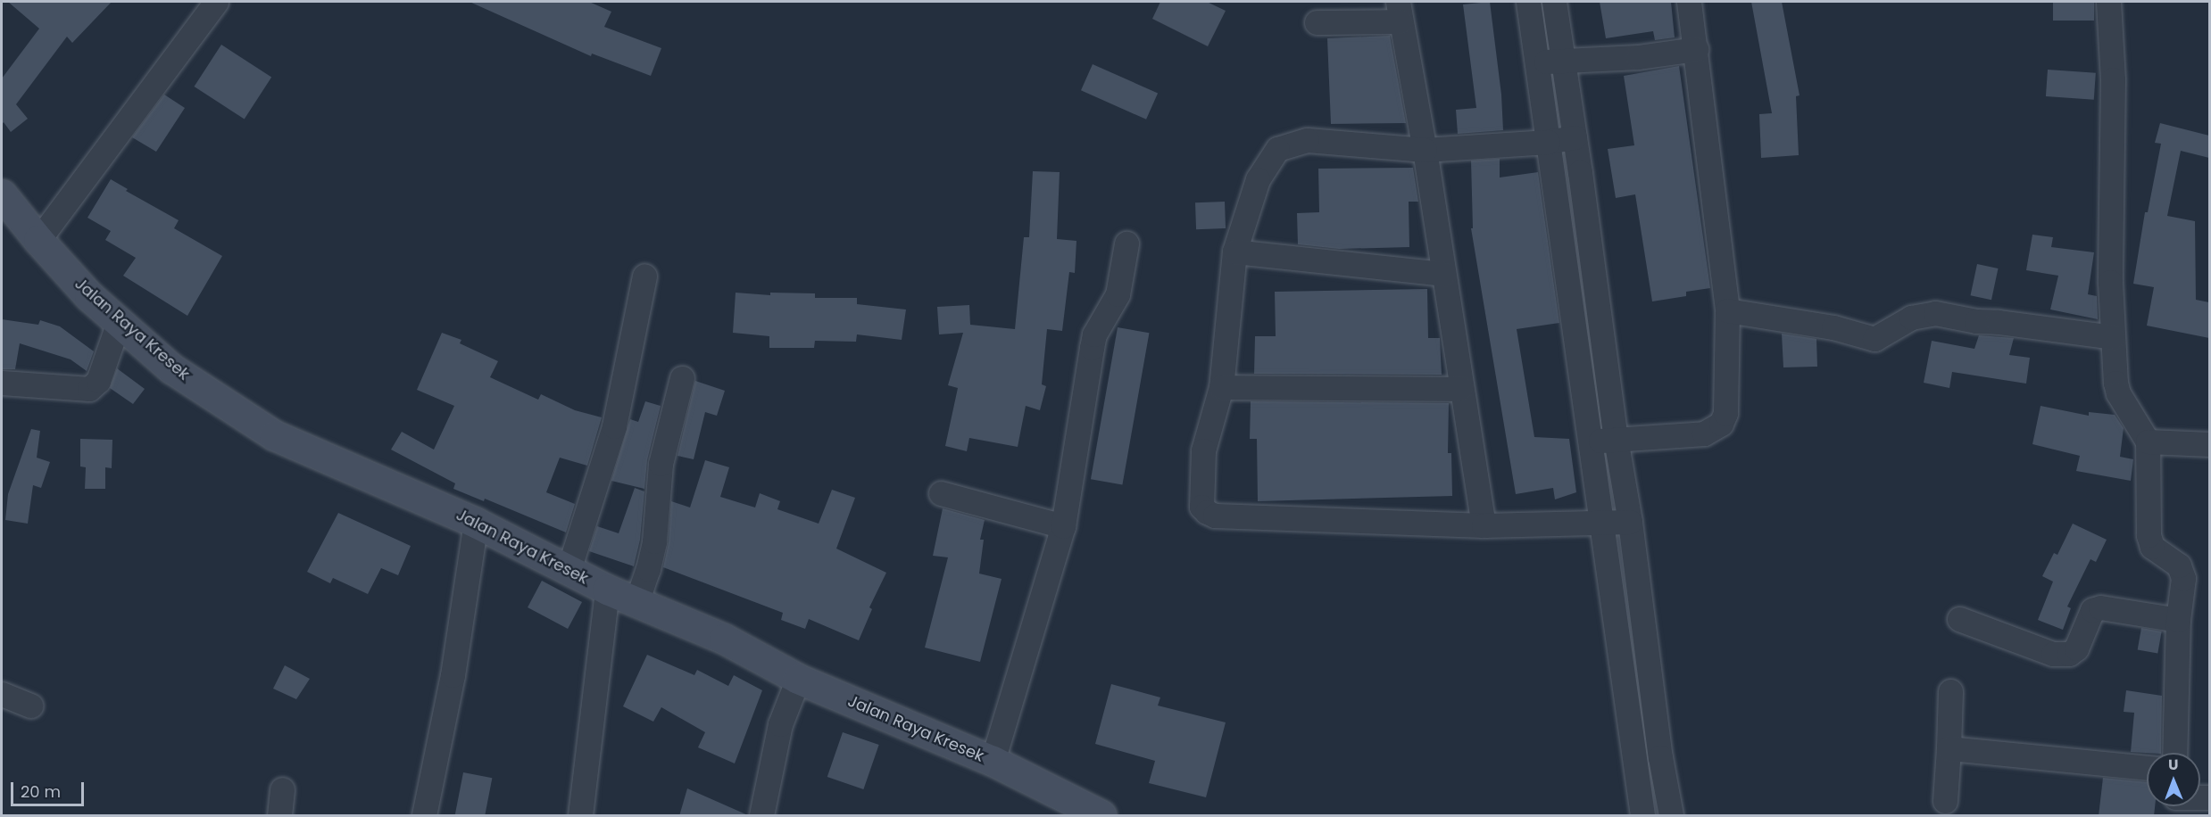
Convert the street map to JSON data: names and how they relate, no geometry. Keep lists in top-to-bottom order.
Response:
{
  "streets": {
    "main road": ["Jalan Raya Kresek"]
  },
  "scale_bar": "20 m",
  "north": "top"
}
